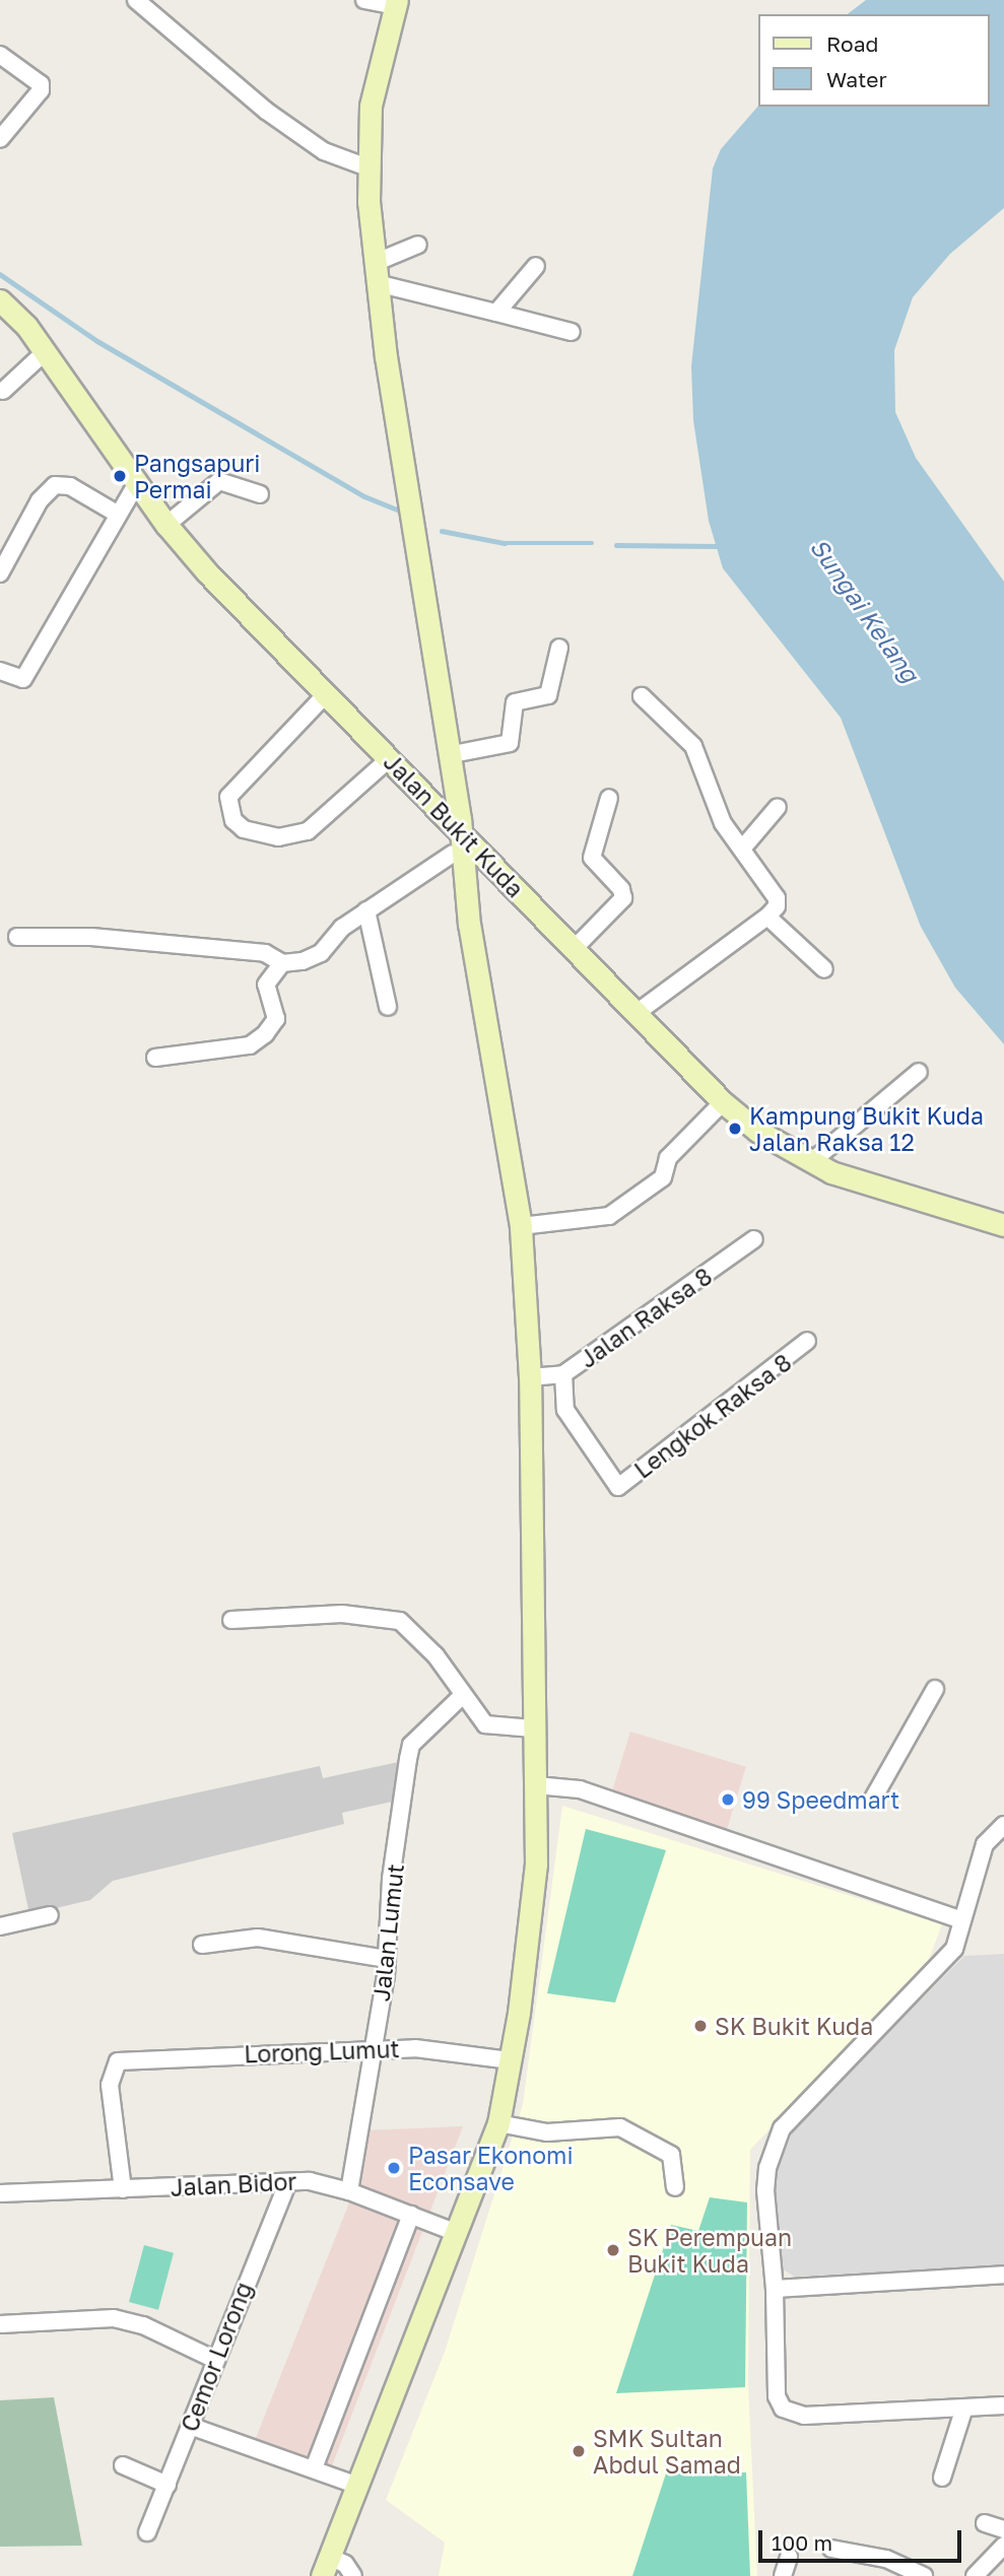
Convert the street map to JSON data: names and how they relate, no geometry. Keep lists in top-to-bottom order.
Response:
{
  "streets": {
    "street": [
      "Jalan Bukit Kuda",
      "Jalan Raksa 8",
      "Lengkok Raksa 8",
      "Jalan Lumut",
      "Lorong Lumut",
      "Jalan Bidor",
      "Cemor Lorong"
    ]
  },
  "crossings": [
    ["Jalan Raksa 8", "Lengkok Raksa 8"],
    ["Jalan Lumut", "Lorong Lumut"],
    ["Jalan Lumut", "Jalan Bidor"],
    ["Lorong Lumut", "Jalan Bidor"],
    ["Jalan Bidor", "Cemor Lorong"]
  ],
  "water": ["Sungai Kelang"],
  "places": [
    "Pangsapuri Permai",
    "Kampung Bukit Kuda Jalan Raksa 12",
    "99 Speedmart",
    "SK Bukit Kuda",
    "Pasar Ekonomi Econsave",
    "SK Perempuan Bukit Kuda",
    "SMK Sultan Abdul Samad"
  ],
  "legend": ["Road", "Water"],
  "scale_bar": "100 m"
}
